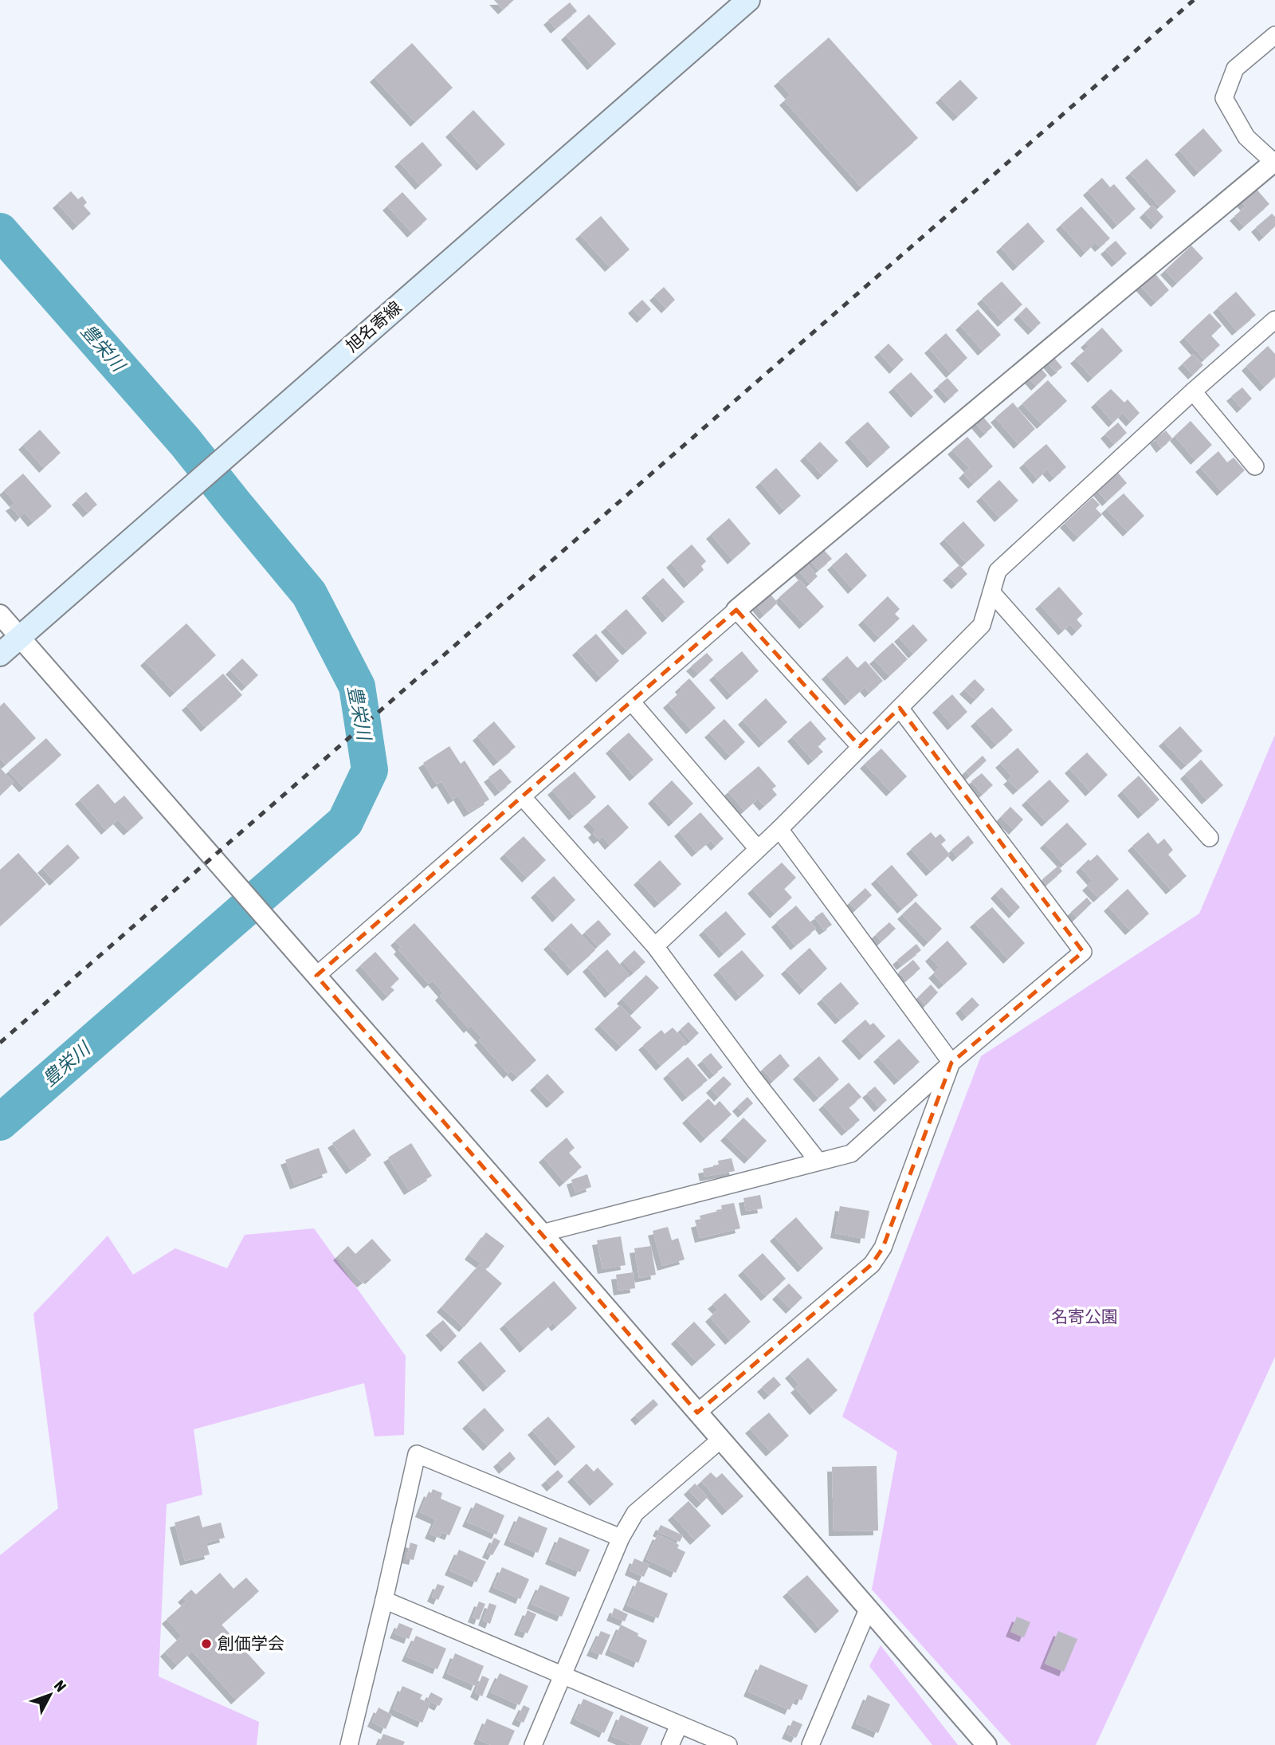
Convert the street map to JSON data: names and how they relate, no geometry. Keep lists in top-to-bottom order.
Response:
{
  "streets": {
    "main road": ["旭名寄線"]
  },
  "water": ["豊栄川"],
  "parks": ["名寄公園"],
  "places": ["創価学会"],
  "north": "top right"
}
